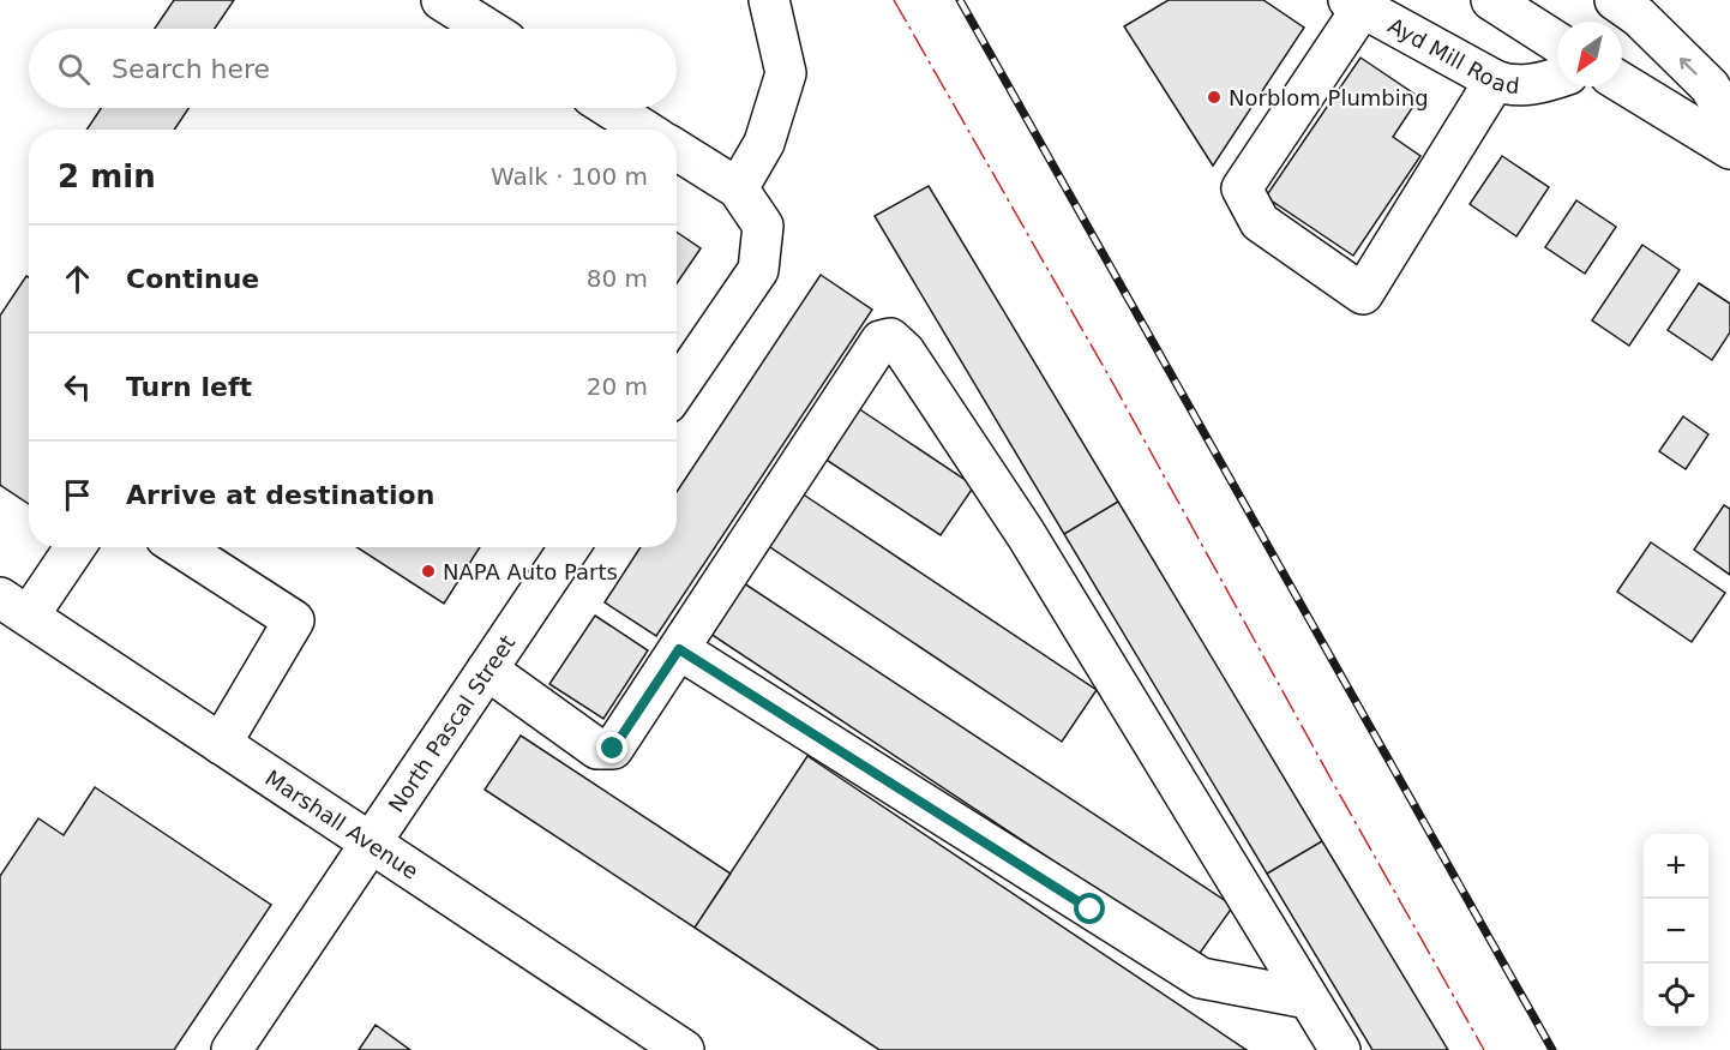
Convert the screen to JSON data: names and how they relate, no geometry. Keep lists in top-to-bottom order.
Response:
{
  "streets": {
    "street": ["Ayd Mill Road", "North Pascal Street", "Marshall Avenue"]
  },
  "crossings": [
    ["North Pascal Street", "Marshall Avenue"]
  ],
  "places": ["Norblom Plumbing", "NAPA Auto Parts"],
  "north": "bottom left",
  "page": {
    "search": "Search here",
    "heading": ["2 min", "Walk · 100 m"],
    "list": [
      ["Continue", "80 m"],
      ["Turn left", "20 m"],
      "Arrive at destination"
    ],
    "map_buttons": ["+", "−"]
  }
}
